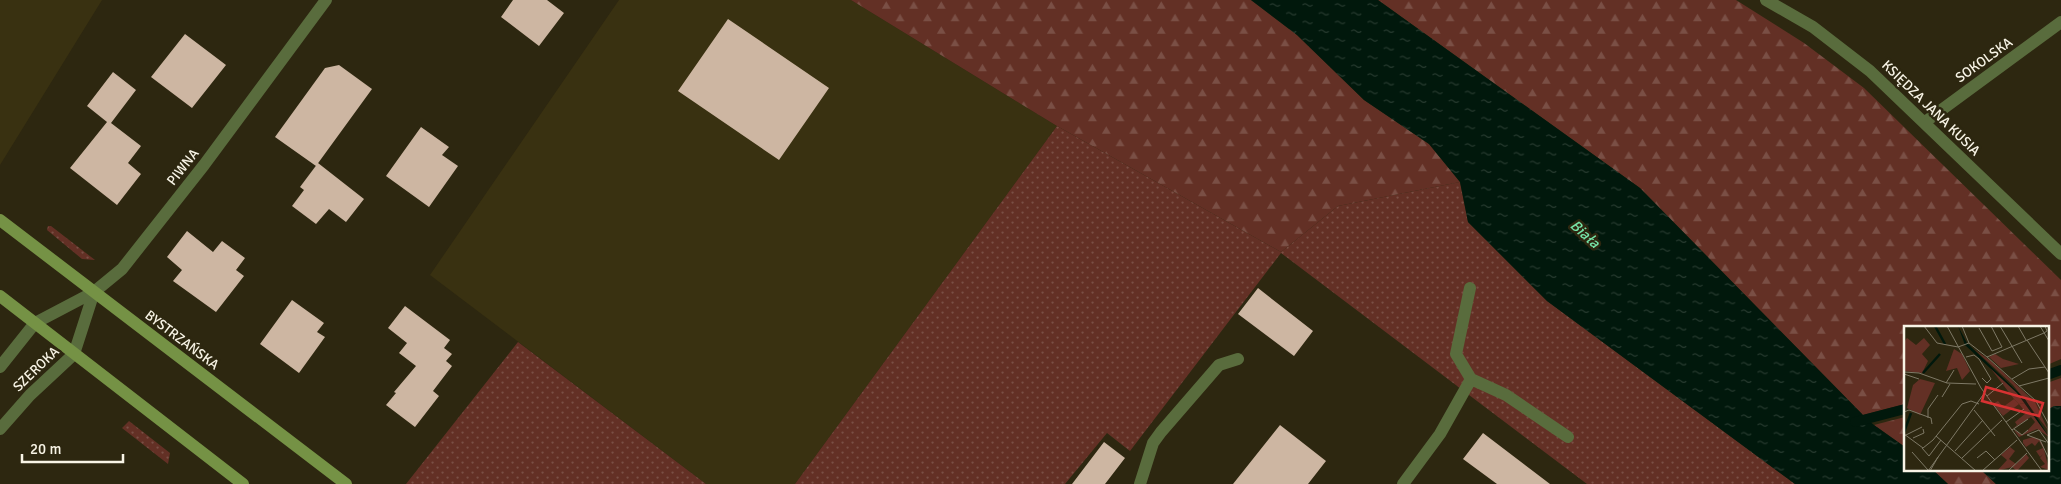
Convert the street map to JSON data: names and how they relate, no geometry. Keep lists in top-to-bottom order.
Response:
{
  "streets": {
    "main road": ["BYSTRZAŃSKA"],
    "street": [
      "SOKOLSKA",
      "KSIĘDZA JANA KUSIA",
      "PIWNA",
      "SZEROKA"
    ]
  },
  "crossings": [
    ["SOKOLSKA", "KSIĘDZA JANA KUSIA"],
    ["PIWNA", "BYSTRZAŃSKA"],
    ["PIWNA", "SZEROKA"],
    ["BYSTRZAŃSKA", "SZEROKA"]
  ],
  "water": ["Biała"],
  "scale_bar": "20 m"
}
